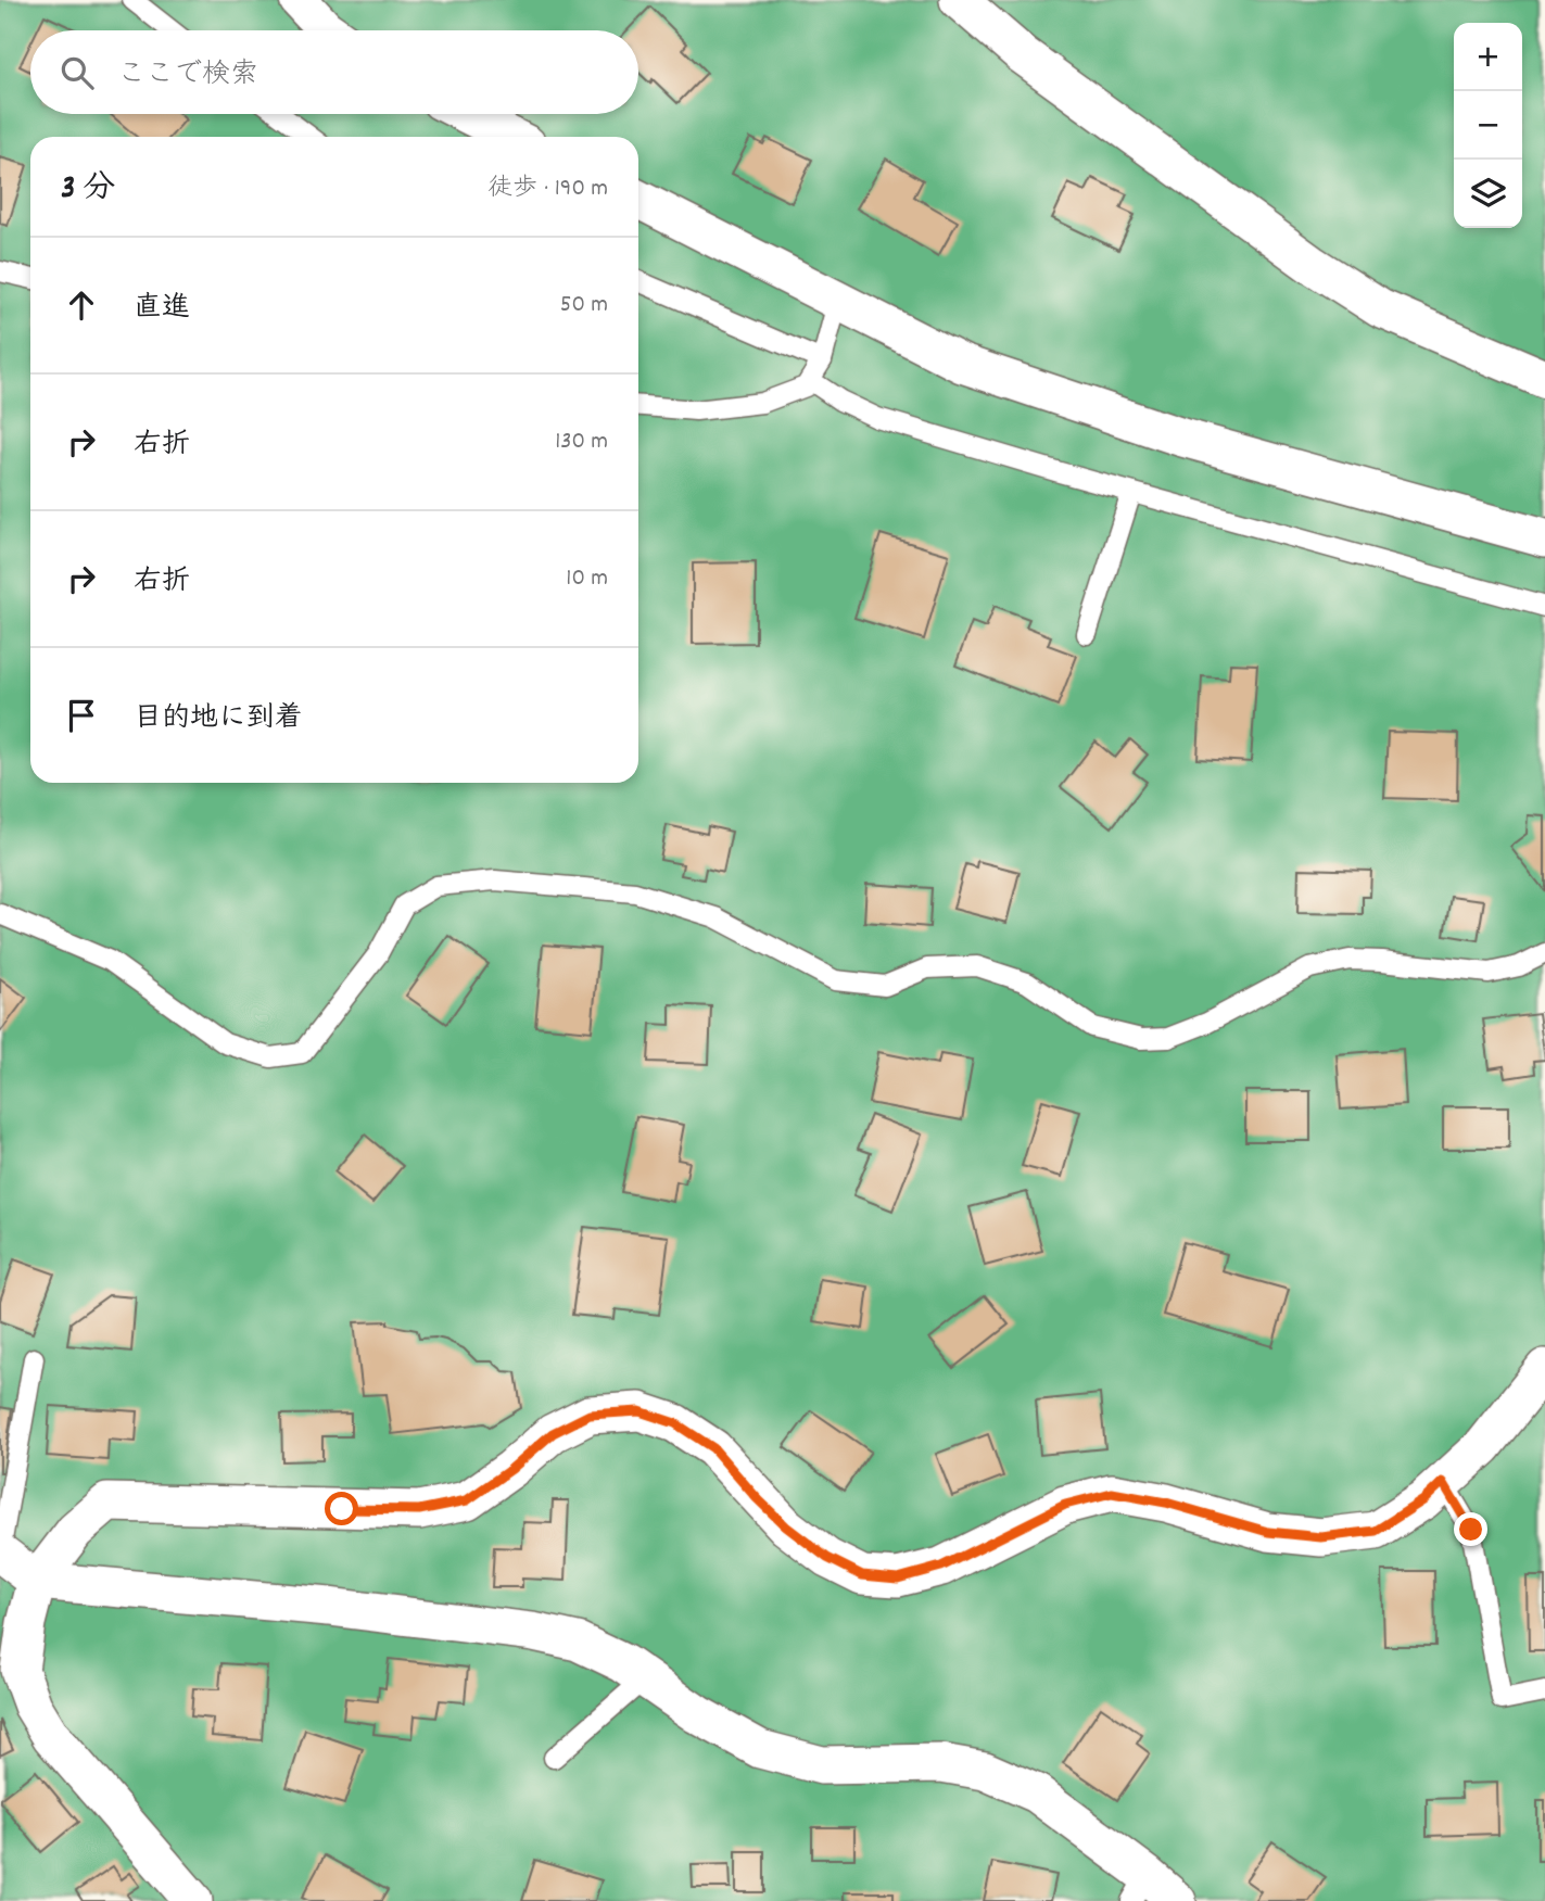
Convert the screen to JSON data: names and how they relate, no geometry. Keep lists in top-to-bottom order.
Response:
{
  "page": {
    "map_buttons": ["+", "−"],
    "search": "ここで検索",
    "heading": ["3 分", "徒歩 · 190 m"],
    "list": [
      ["直進", "50 m"],
      ["右折", "130 m"],
      ["右折", "10 m"],
      "目的地に到着"
    ]
  }
}
